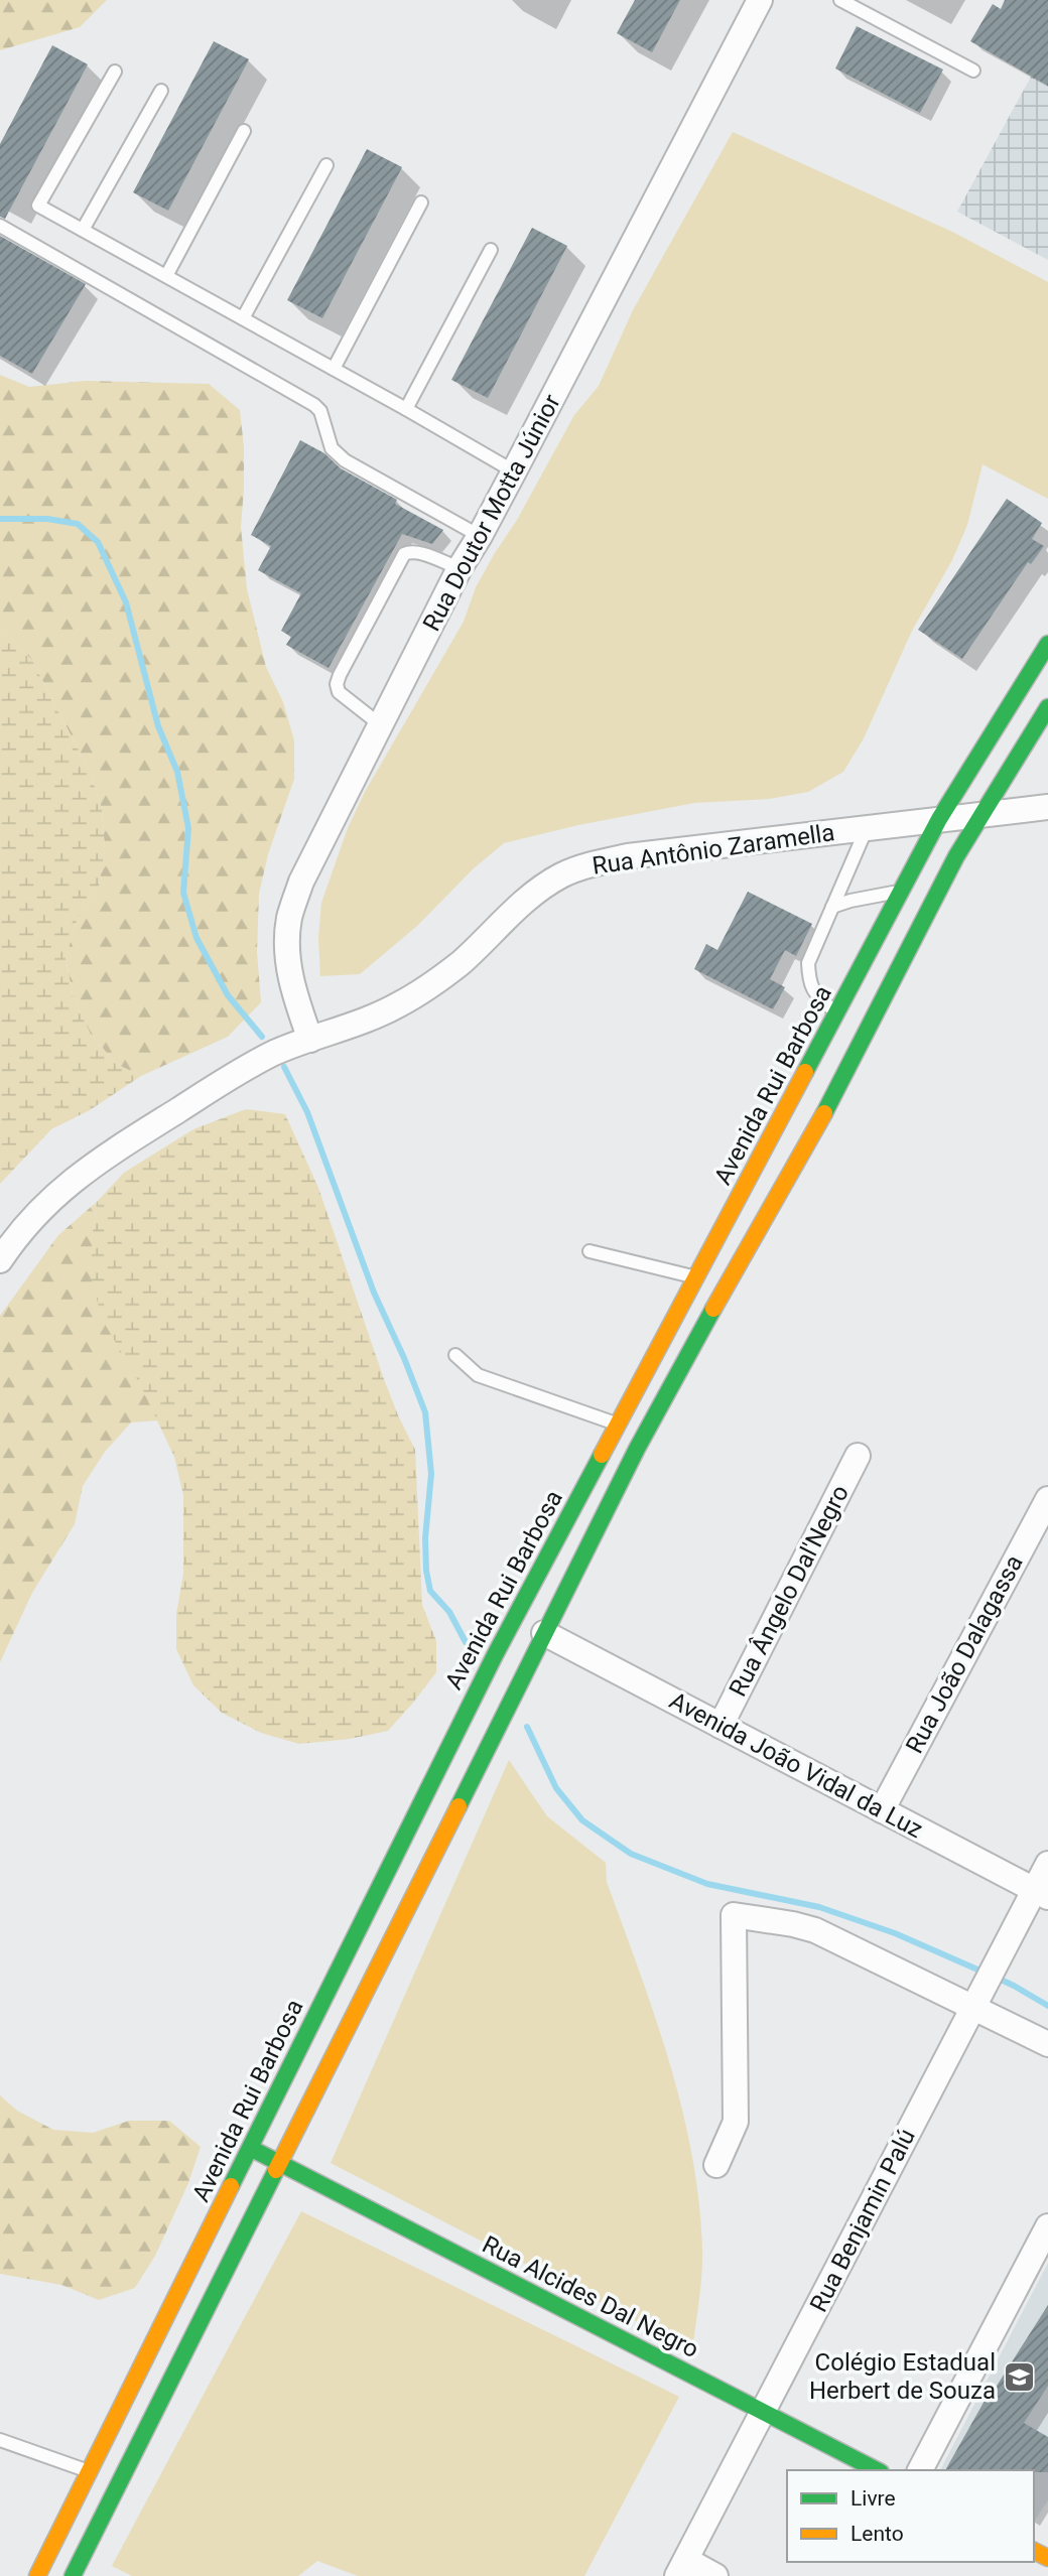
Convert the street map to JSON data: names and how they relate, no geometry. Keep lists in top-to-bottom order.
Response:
{
  "streets": {
    "main road": ["Avenida Rui Barbosa", "Rua Alcides Dal Negro"],
    "street": [
      "Rua Doutor Motta Júnior",
      "Rua Antônio Zaramella",
      "Rua Ângelo Dal'Negro",
      "Rua João Dalagassa",
      "Avenida João Vidal da Luz",
      "Rua Benjamin Palú"
    ]
  },
  "crossings": [
    ["Rua Doutor Motta Júnior", "Rua Antônio Zaramella"],
    ["Rua Antônio Zaramella", "Avenida Rui Barbosa"],
    ["Avenida Rui Barbosa", "Rua Alcides Dal Negro"],
    ["Rua Ângelo Dal'Negro", "Avenida João Vidal da Luz"],
    ["Rua João Dalagassa", "Avenida João Vidal da Luz"],
    ["Avenida João Vidal da Luz", "Rua Benjamin Palú"],
    ["Rua Benjamin Palú", "Rua Alcides Dal Negro"]
  ],
  "places": {
    "school or university": ["Colégio Estadual Herbert de Souza"]
  },
  "legend": ["Livre", "Lento"]
}
